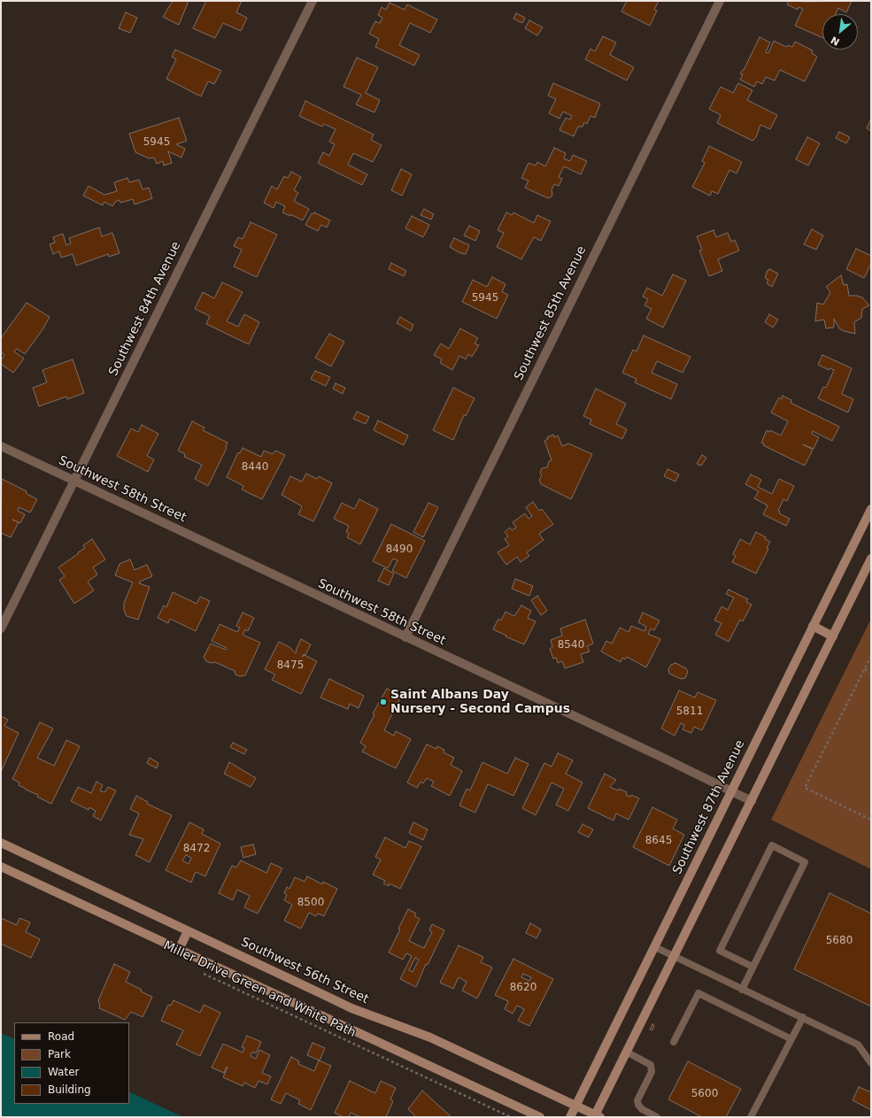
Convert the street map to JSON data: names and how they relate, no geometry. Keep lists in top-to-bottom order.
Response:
{
  "streets": {
    "main road": ["Southwest 87th Avenue", "Southwest 56th Street"],
    "street": ["Southwest 84th Avenue", "Southwest 85th Avenue", "Southwest 58th Street"],
    "path": ["Miller Drive Green and White Path"]
  },
  "crossings": [
    ["Southwest 84th Avenue", "Southwest 58th Street"],
    ["Southwest 85th Avenue", "Southwest 58th Street"],
    ["Southwest 58th Street", "Southwest 87th Avenue"],
    ["Southwest 87th Avenue", "Southwest 56th Street"]
  ],
  "places": ["Saint Albans Day Nursery - Second Campus"],
  "house_numbers": [
    "5945",
    "5945",
    "8440",
    "8490",
    "8540",
    "8475",
    "5811",
    "8645",
    "8472",
    "8500",
    "5680",
    "8620",
    "5600"
  ],
  "legend": [
    "Road",
    "Park",
    "Water",
    "Building"
  ],
  "north": "bottom left"
}
